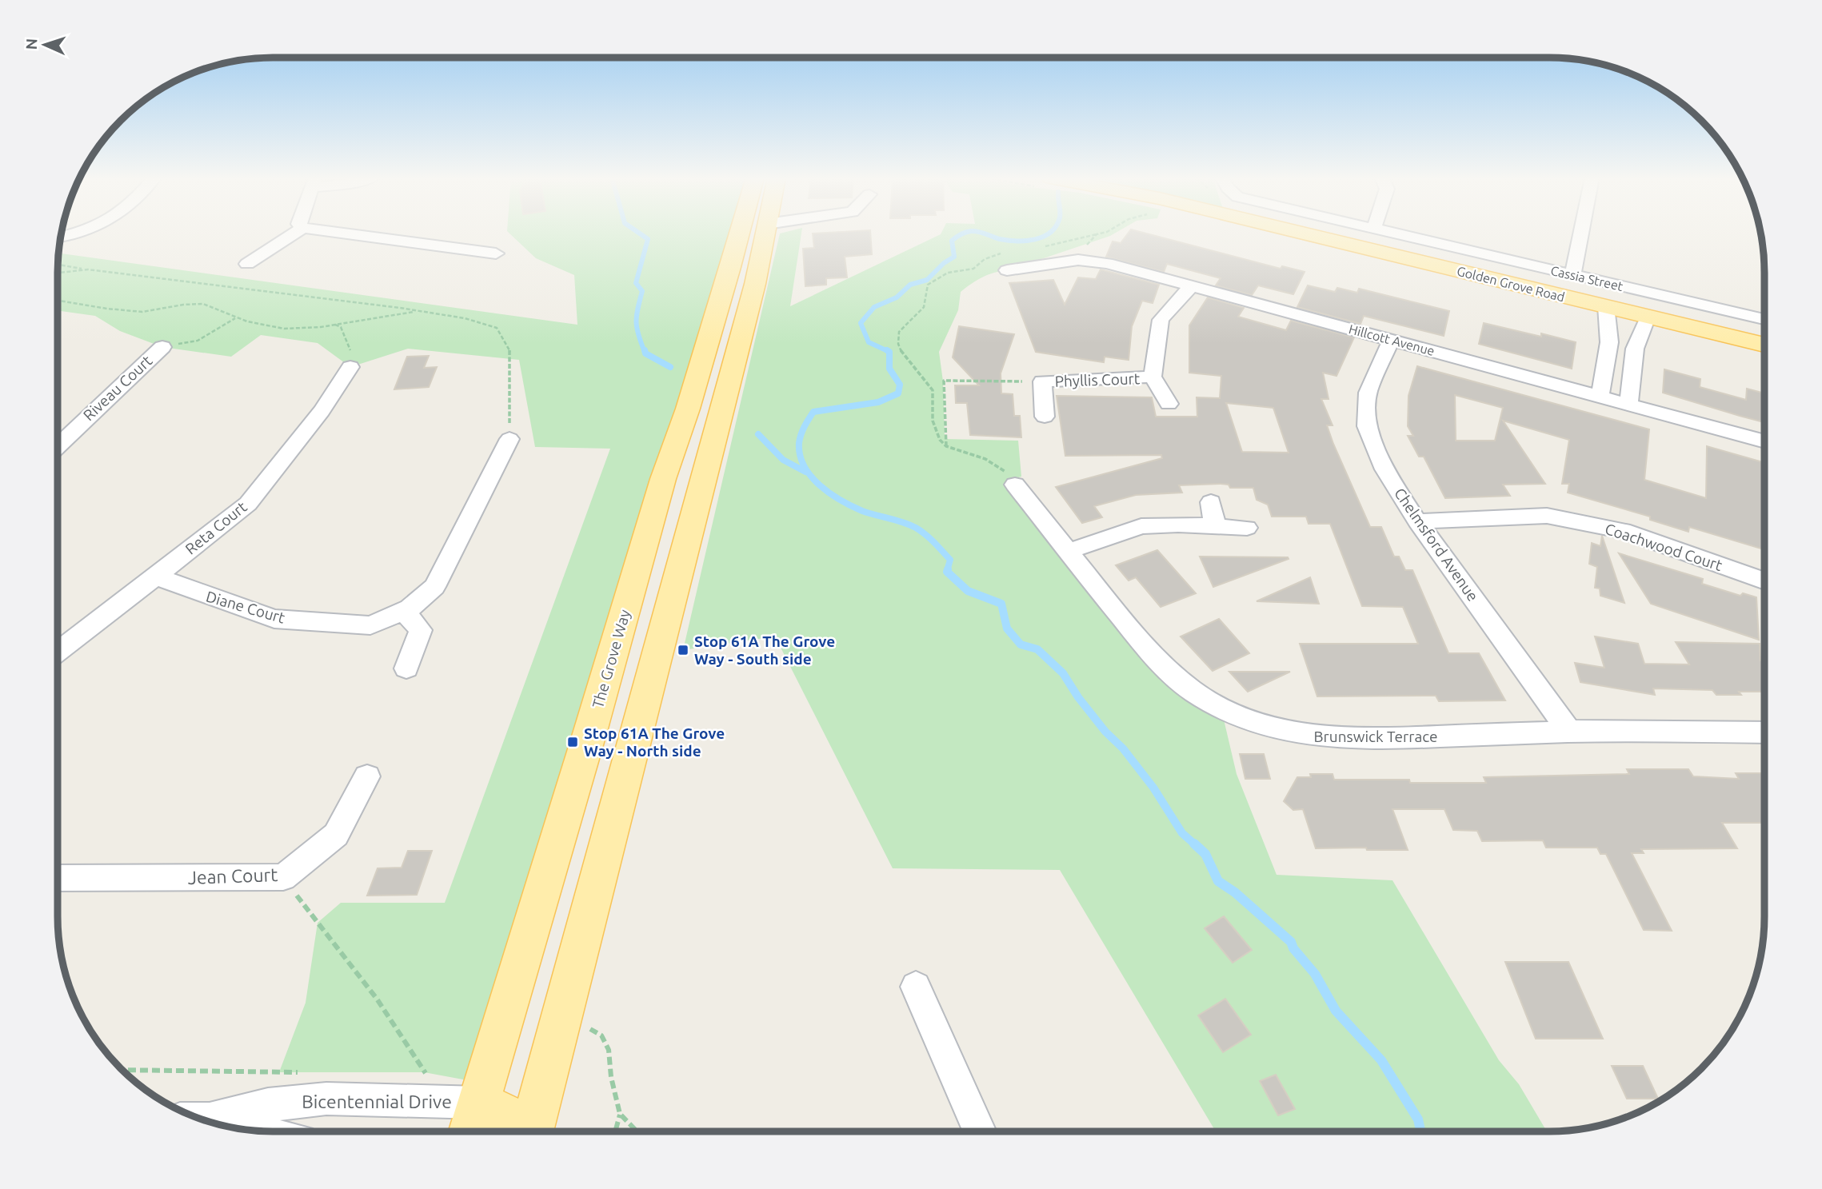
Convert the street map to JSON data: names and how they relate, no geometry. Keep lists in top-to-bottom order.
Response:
{
  "streets": {
    "main road": ["Golden Grove Road", "The Grove Way"],
    "street": [
      "Cassia Street",
      "Hillcott Avenue",
      "Phyllis Court",
      "Riveau Court",
      "Reta Court",
      "Chelmsford Avenue",
      "Coachwood Court",
      "Diane Court",
      "Brunswick Terrace",
      "Jean Court",
      "Bicentennial Drive"
    ]
  },
  "crossings": [
    ["Hillcott Avenue", "Phyllis Court"],
    ["Hillcott Avenue", "Chelmsford Avenue"],
    ["Reta Court", "Diane Court"],
    ["Chelmsford Avenue", "Coachwood Court"],
    ["Chelmsford Avenue", "Brunswick Terrace"],
    ["The Grove Way", "Bicentennial Drive"]
  ],
  "places": {
    "transit": ["Stop 61A The Grove Way - South side", "Stop 61A The Grove Way - North side"]
  },
  "north": "left"
}
